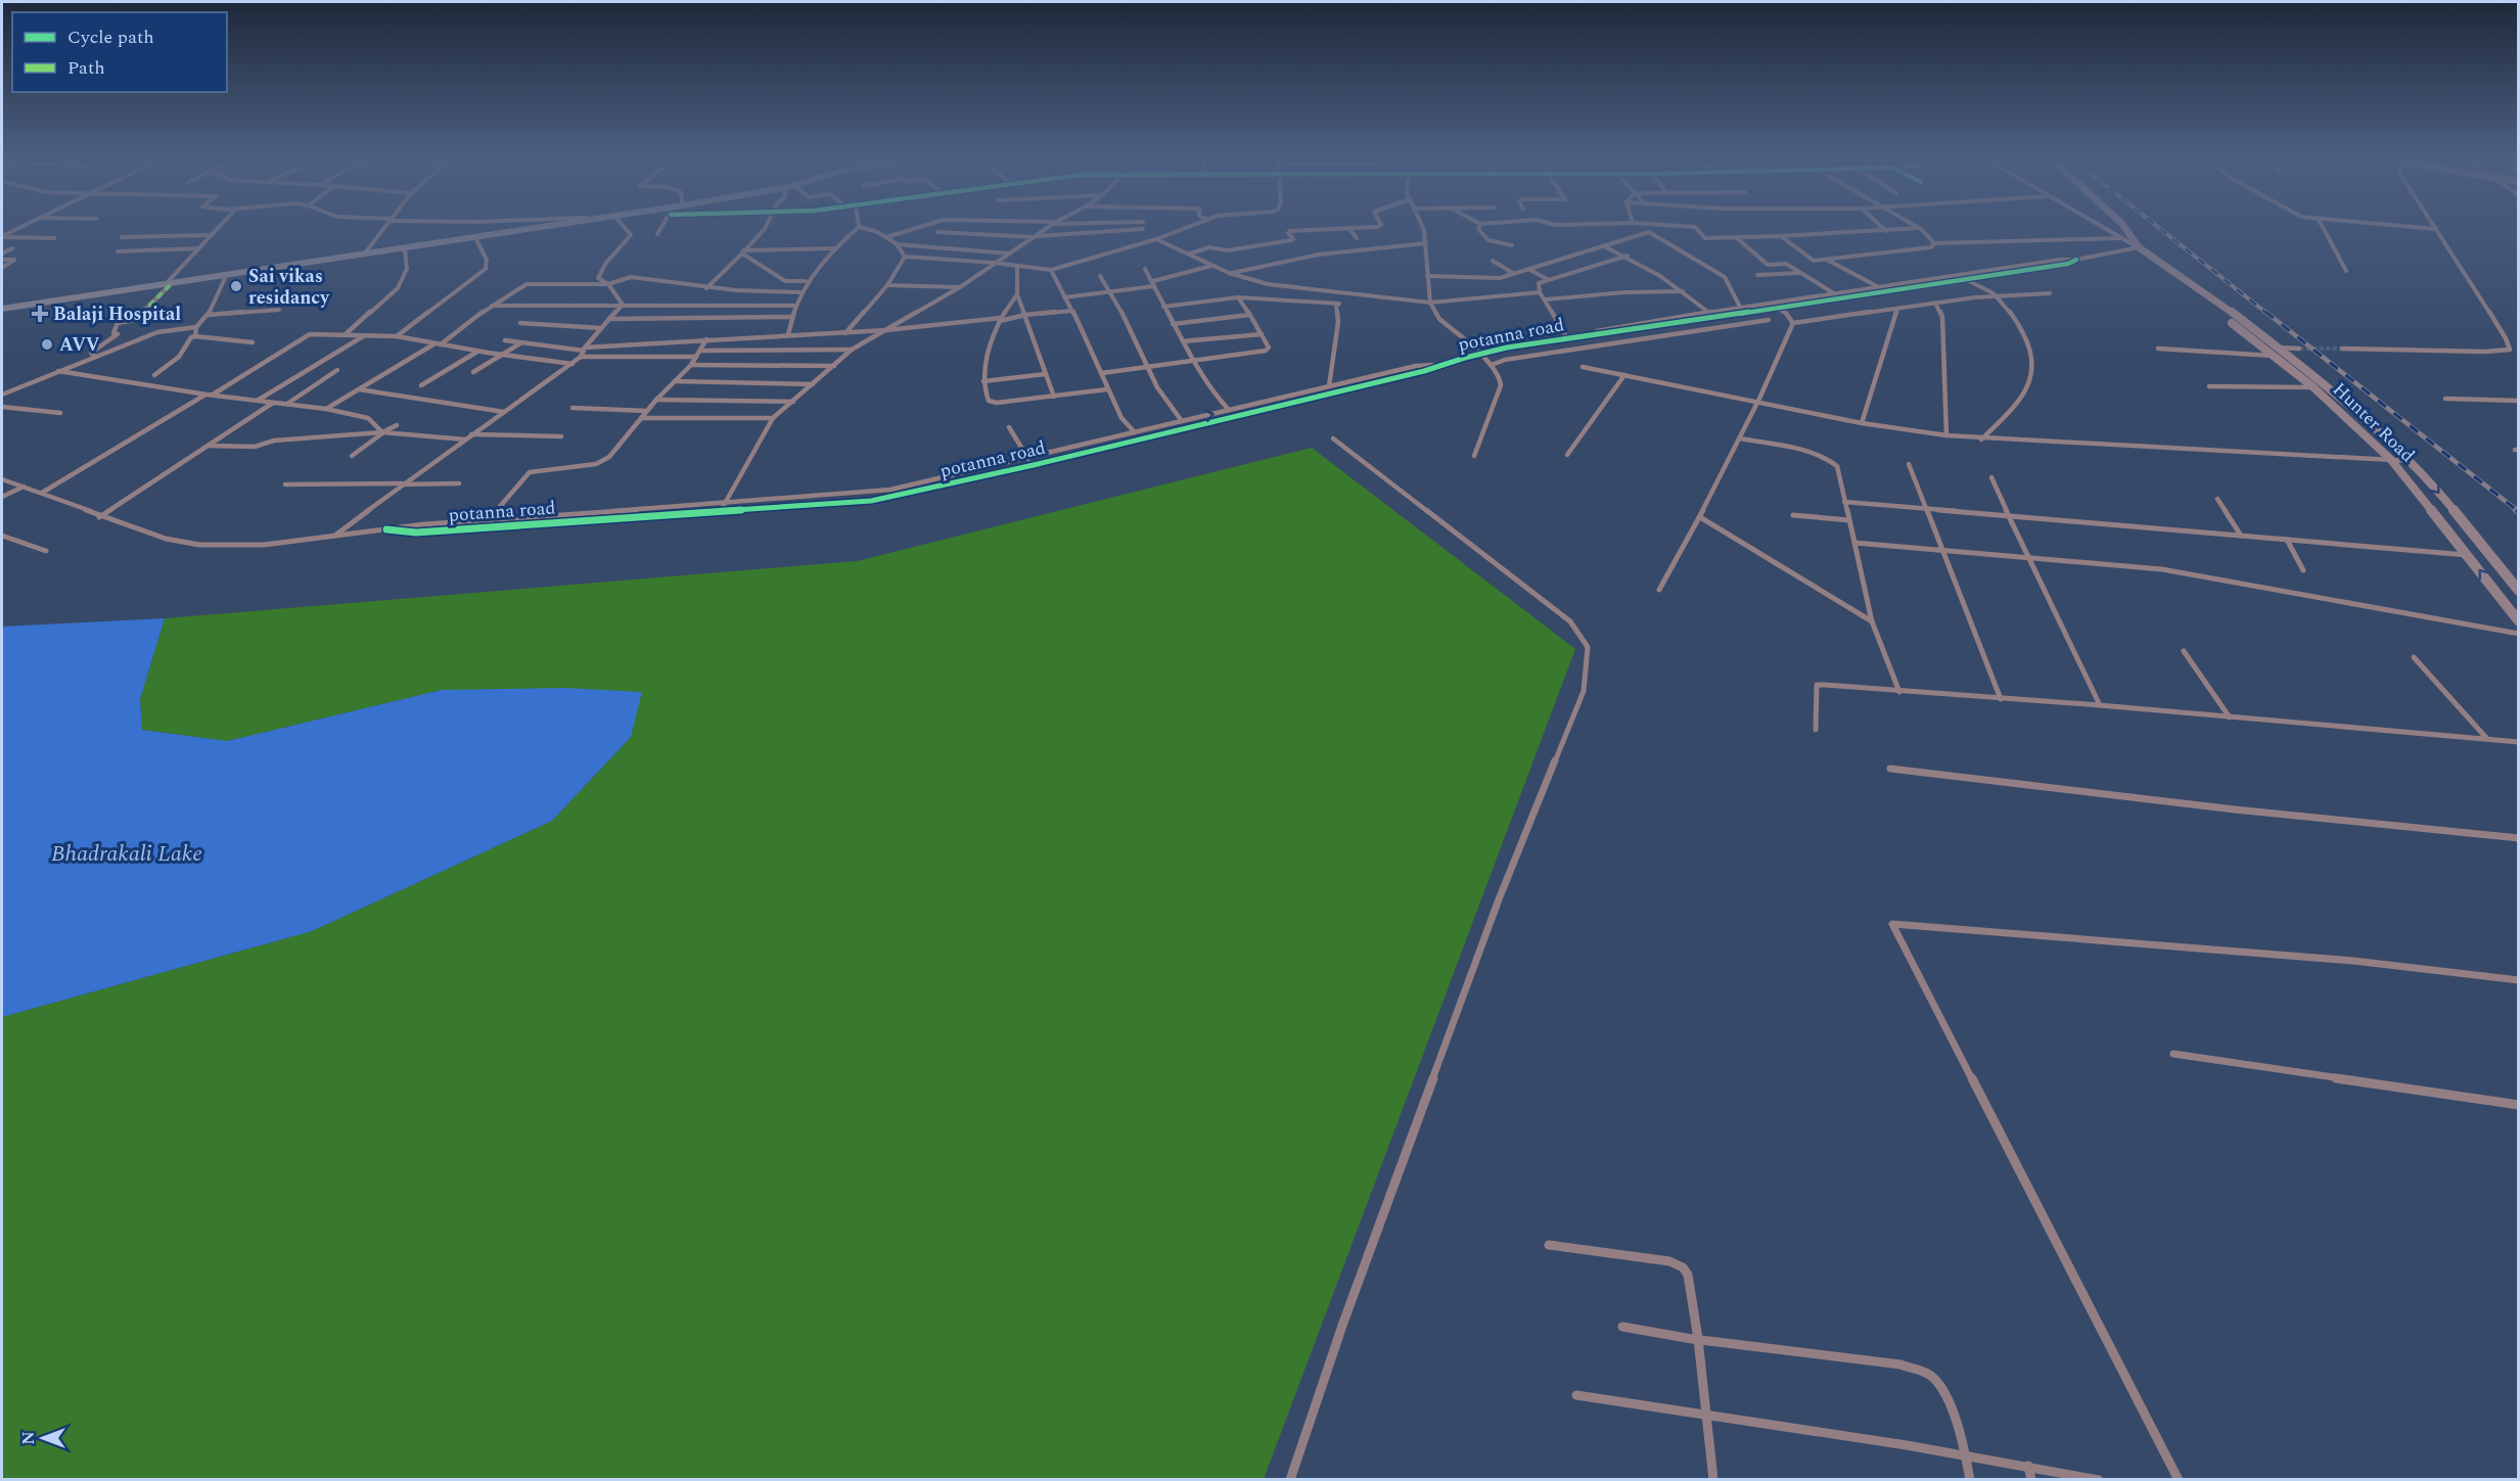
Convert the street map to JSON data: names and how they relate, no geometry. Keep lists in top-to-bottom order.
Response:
{
  "streets": {
    "street": ["potanna road", "Hunter Road"]
  },
  "crossings": [
    ["potanna road", "Hunter Road"]
  ],
  "water": ["Bhadrakali Lake"],
  "places": {
    "other": ["Sai vikas residancy", "AVV"],
    "health": ["Balaji Hospital"]
  },
  "legend": ["Cycle path", "Path"],
  "north": "left"
}
